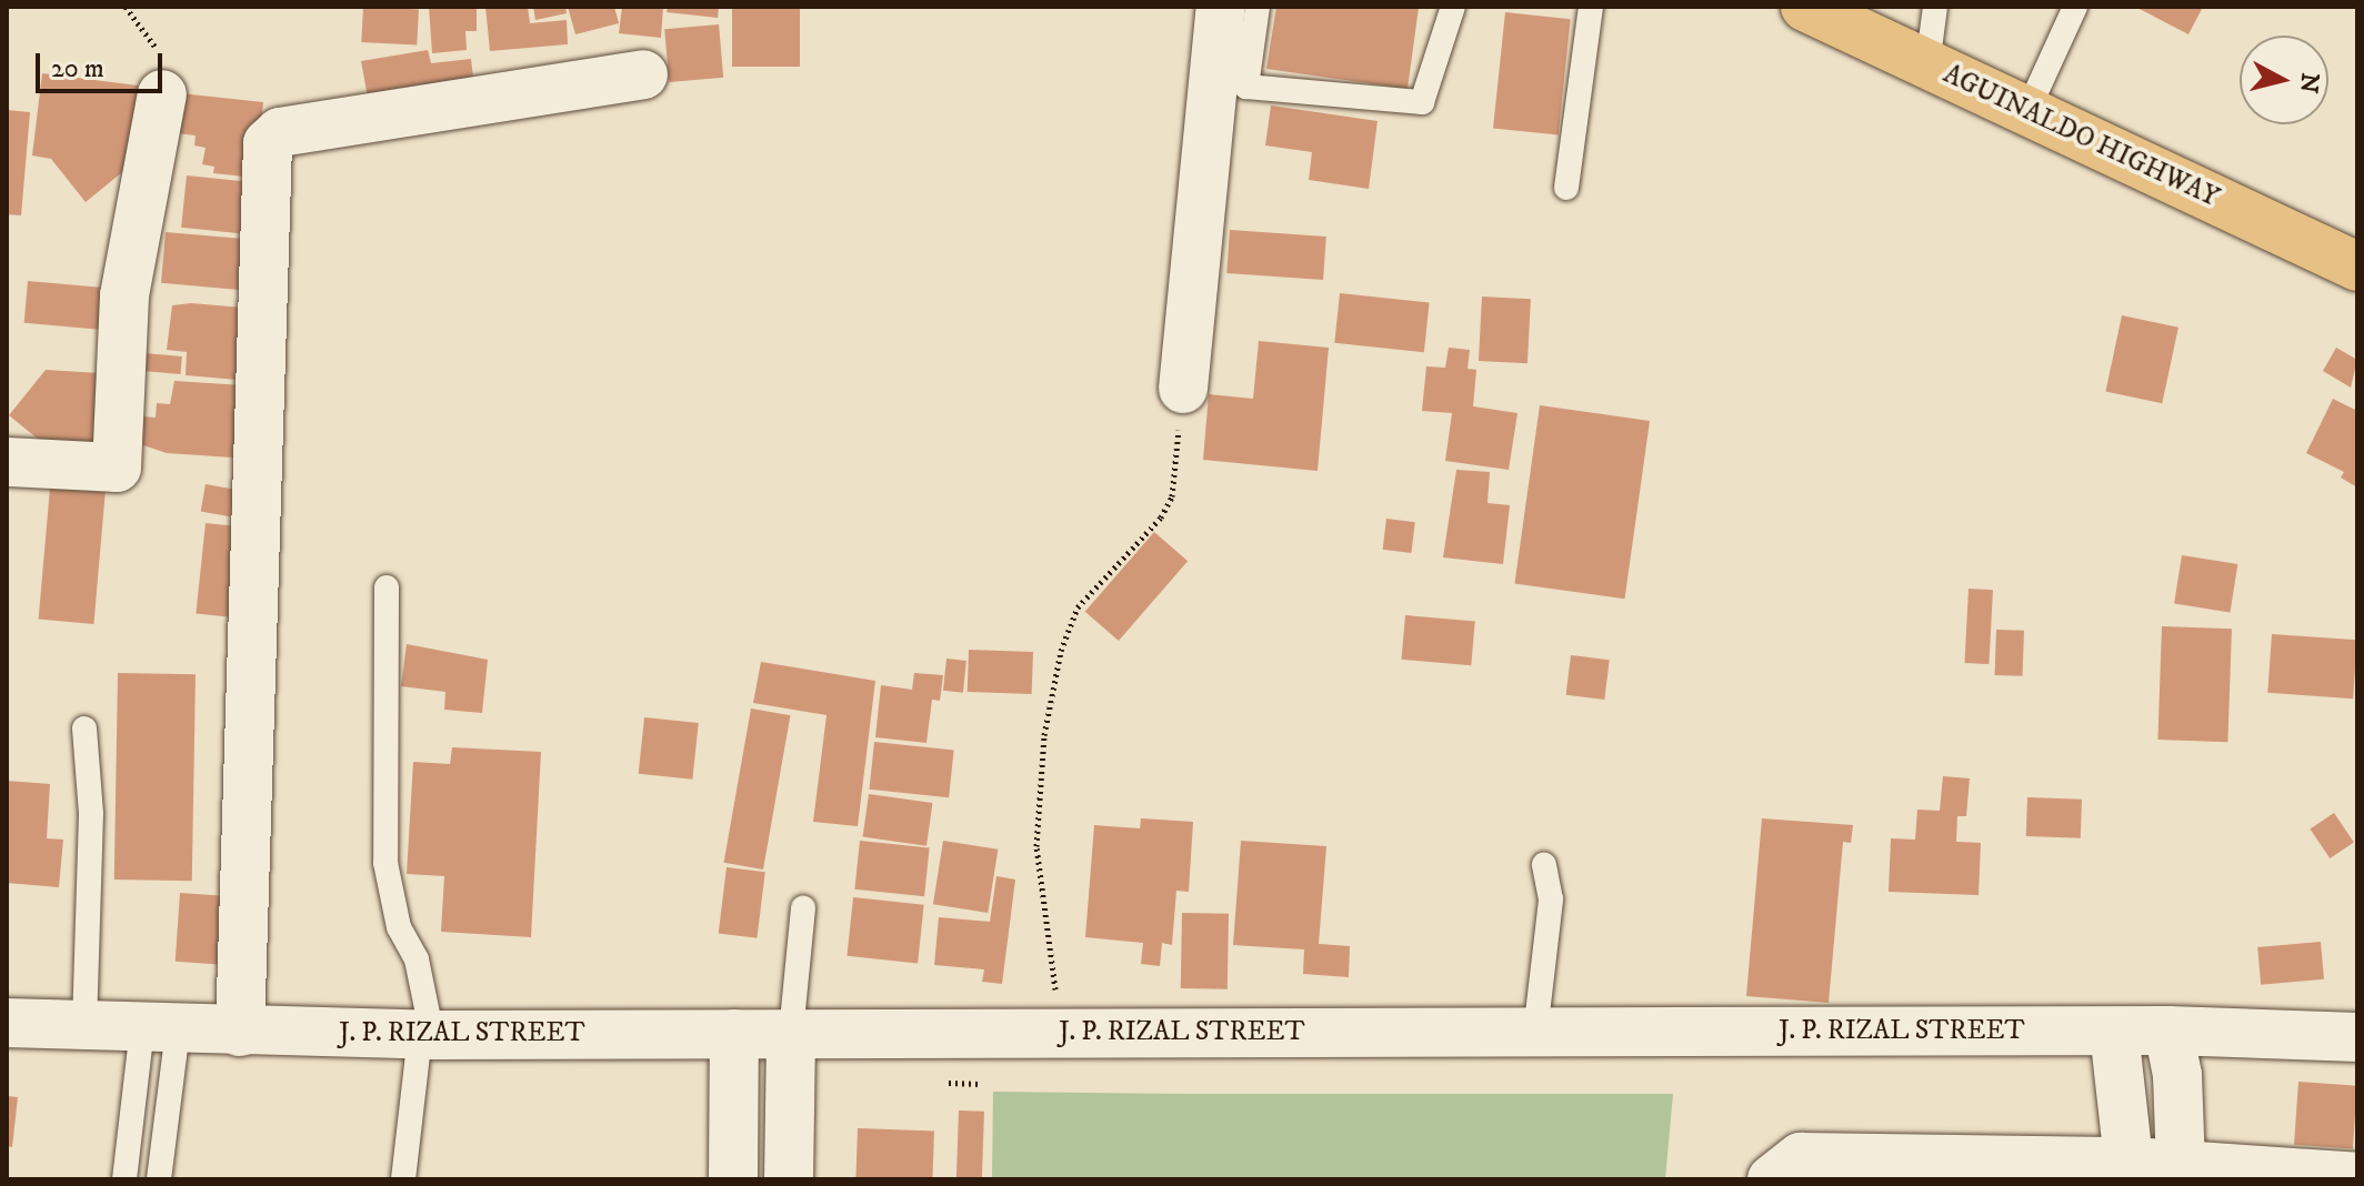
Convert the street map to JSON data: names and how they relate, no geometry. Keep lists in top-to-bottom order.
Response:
{
  "streets": {
    "main road": ["AGUINALDO HIGHWAY"],
    "street": ["J. P. RIZAL STREET"]
  },
  "scale_bar": "20 m",
  "north": "right"
}
